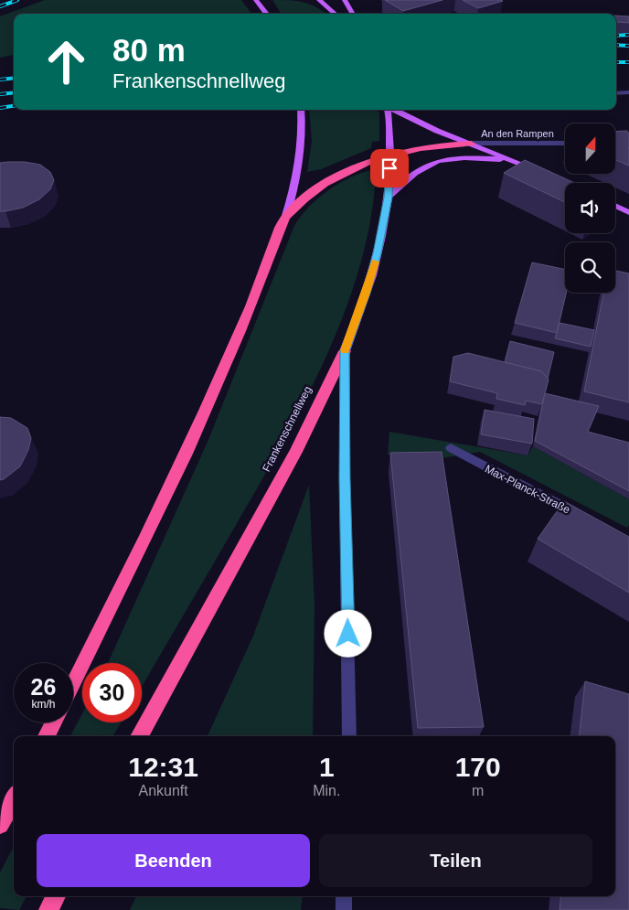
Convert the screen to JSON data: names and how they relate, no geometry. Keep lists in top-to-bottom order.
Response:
{
  "streets": {
    "highway": ["Frankenschnellweg"],
    "main road": ["An den Rampen"],
    "street": ["Max-Planck-Straße"]
  },
  "north": "top",
  "page": {
    "turn": ["80 m", "Frankenschnellweg"],
    "speed": "26 km/h",
    "limit": "30",
    "eta": [
      "12:31",
      "Ankunft",
      "1",
      "Min.",
      "170",
      "m"
    ],
    "buttons": ["Beenden", "Teilen"]
  }
}
